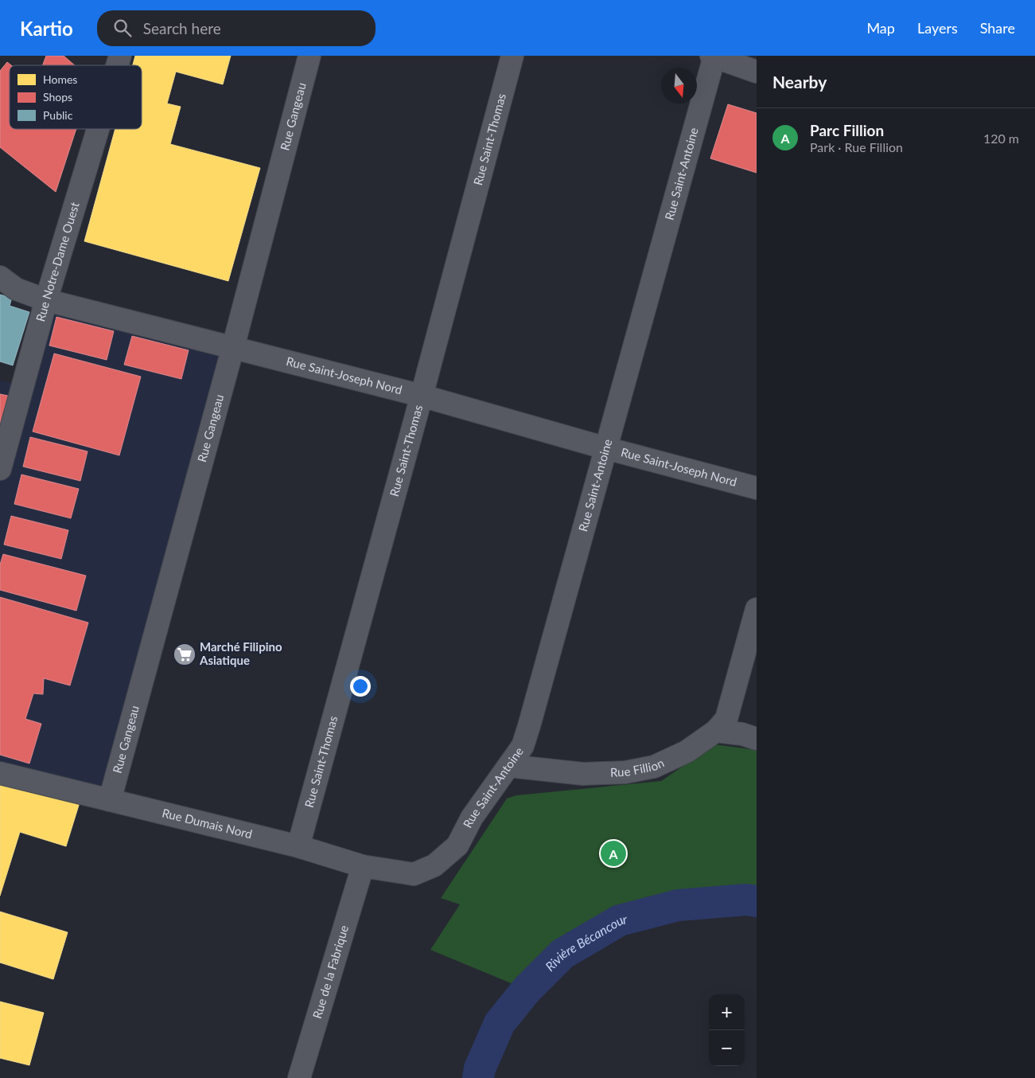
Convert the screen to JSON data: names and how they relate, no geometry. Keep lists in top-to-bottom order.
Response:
{
  "streets": {
    "street": [
      "Rue Gangeau",
      "Rue Saint-Thomas",
      "Rue Saint-Antoine",
      "Rue Notre-Dame Ouest",
      "Rue Saint-Joseph Nord",
      "Rue Fillion",
      "Rue Dumais Nord",
      "Rue de la Fabrique"
    ]
  },
  "crossings": [
    ["Rue Gangeau", "Rue Saint-Joseph Nord"],
    ["Rue Gangeau", "Rue Dumais Nord"],
    ["Rue Saint-Thomas", "Rue Saint-Joseph Nord"],
    ["Rue Saint-Thomas", "Rue Dumais Nord"],
    ["Rue Saint-Antoine", "Rue Saint-Joseph Nord"],
    ["Rue Saint-Antoine", "Rue Fillion"],
    ["Rue Saint-Antoine", "Rue Dumais Nord"],
    ["Rue Notre-Dame Ouest", "Rue Saint-Joseph Nord"],
    ["Rue Dumais Nord", "Rue de la Fabrique"]
  ],
  "water": ["Rivière Bécancour"],
  "places": {
    "supermarket": ["Marché Filipino Asiatique"]
  },
  "legend": ["Homes", "Shops", "Public"],
  "north": "bottom",
  "page": {
    "header": "Kartio",
    "search": "Search here",
    "nav": ["Map", "Layers", "Share"],
    "heading": "Nearby",
    "list": [
      {
        "mark": "A",
        "name": "Parc Fillion",
        "note": "Park · Rue Fillion",
        "value": "120 m"
      }
    ],
    "pins": "A",
    "map_buttons": ["+", "−"]
  }
}
